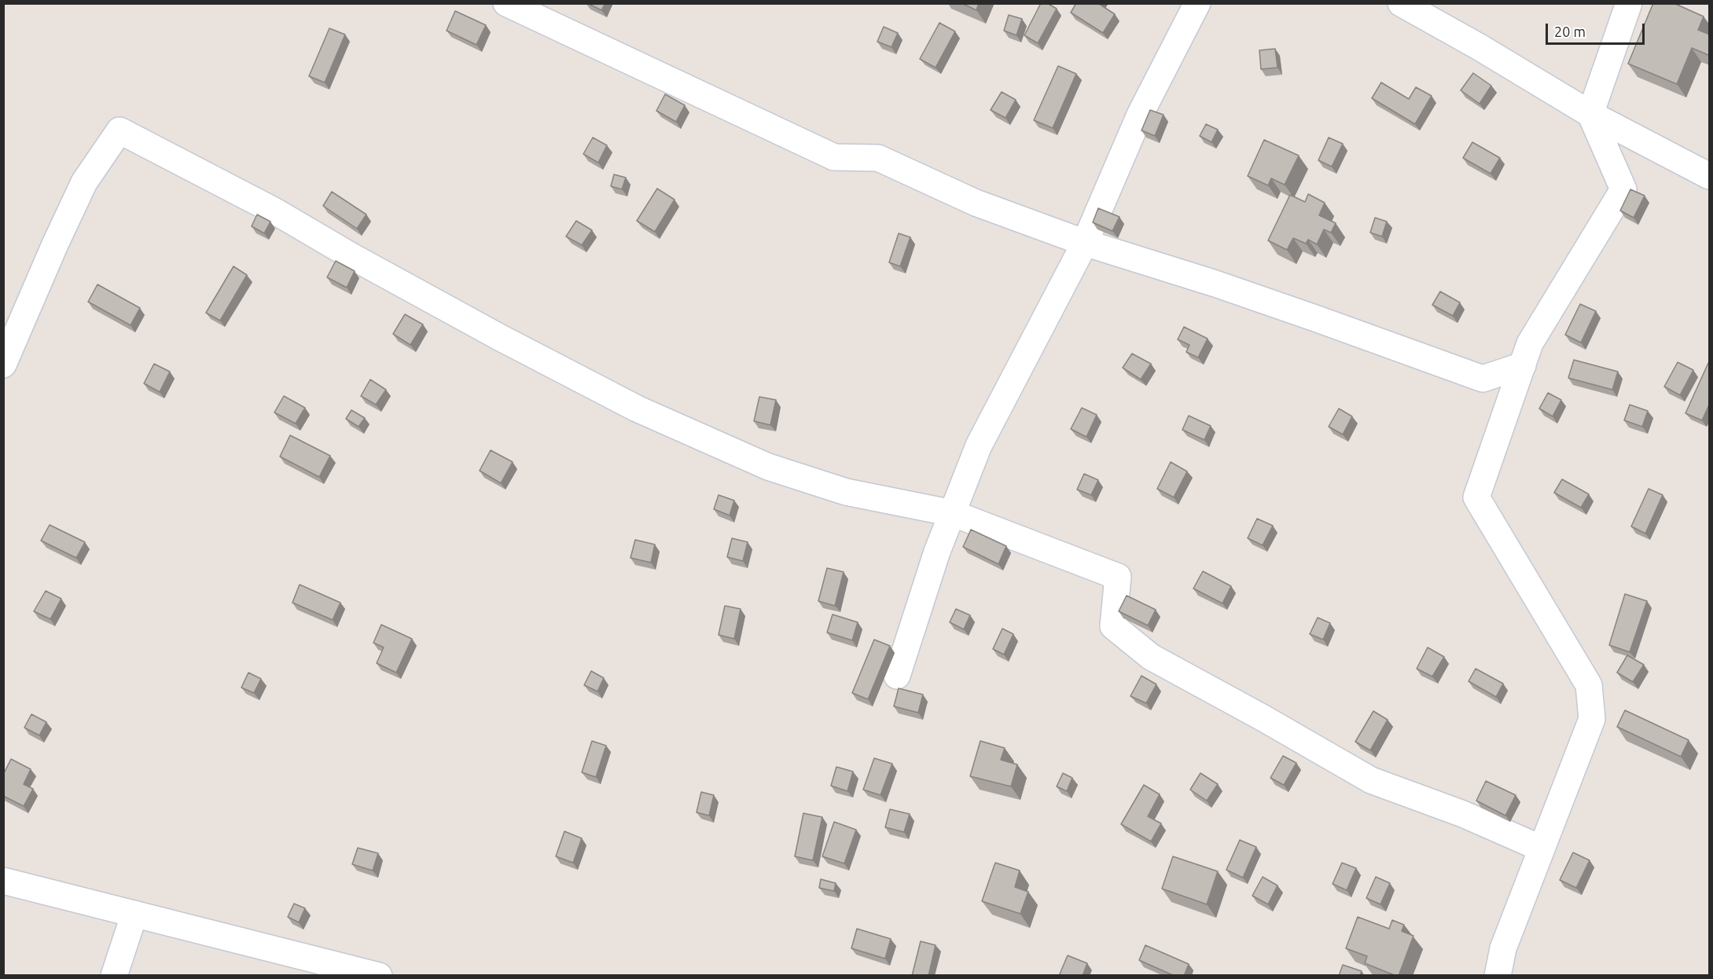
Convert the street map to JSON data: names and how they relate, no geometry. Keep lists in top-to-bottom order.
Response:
{
  "scale_bar": "20 m"
}
